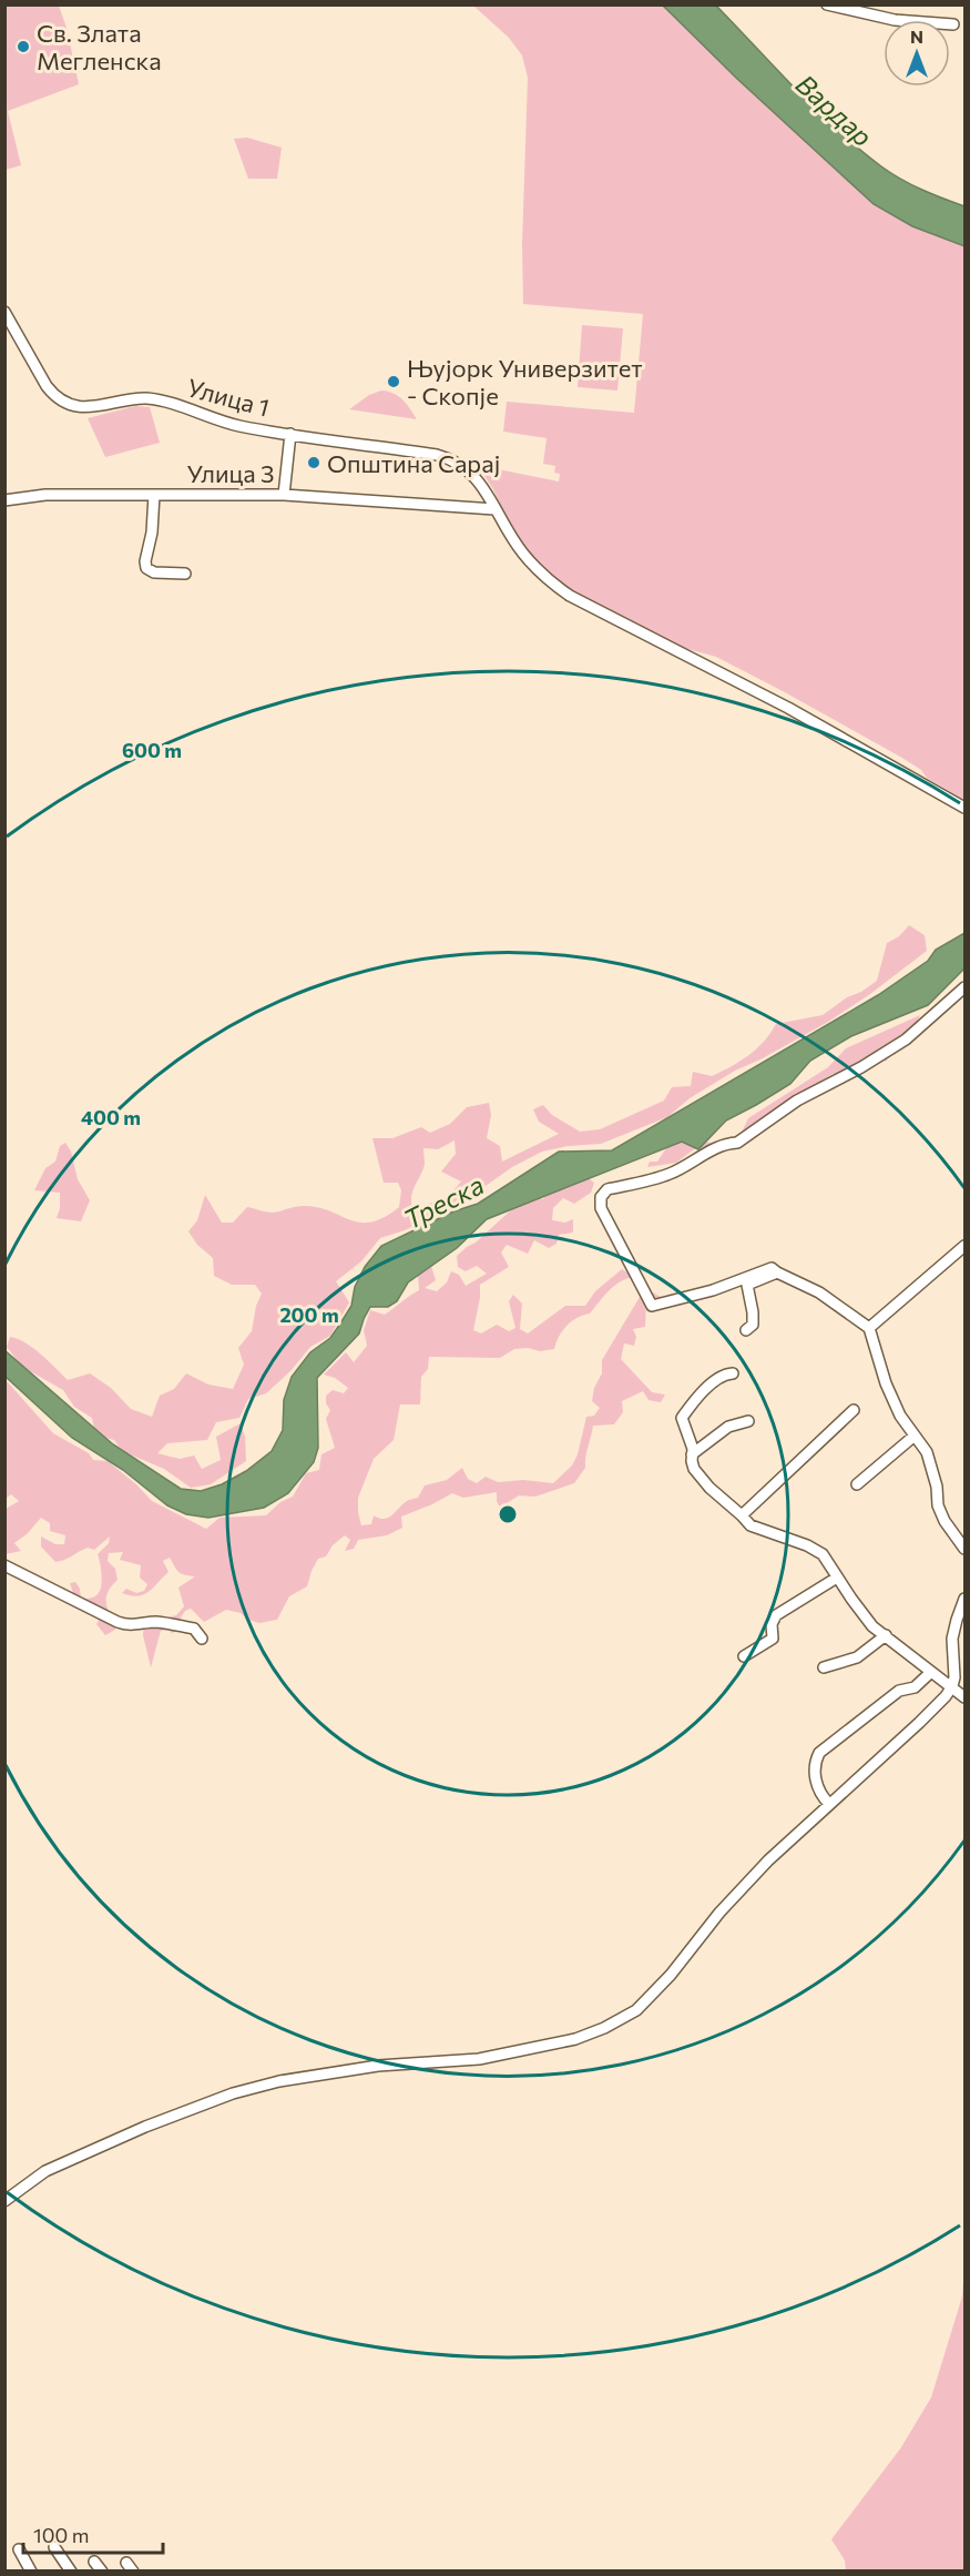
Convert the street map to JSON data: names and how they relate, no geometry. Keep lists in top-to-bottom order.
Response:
{
  "streets": {
    "street": ["Улица 1", "Улица 3"]
  },
  "crossings": [
    ["Улица 1", "Улица 3"]
  ],
  "water": ["Вардар", "Треска"],
  "places": ["Св. Злата Мегленска", "Њујорк Универзитет - Скопје", "Општина Сарај"],
  "scale_bar": "100 m",
  "north": "top",
  "rings": ["600 m", "400 m", "200 m"]
}
